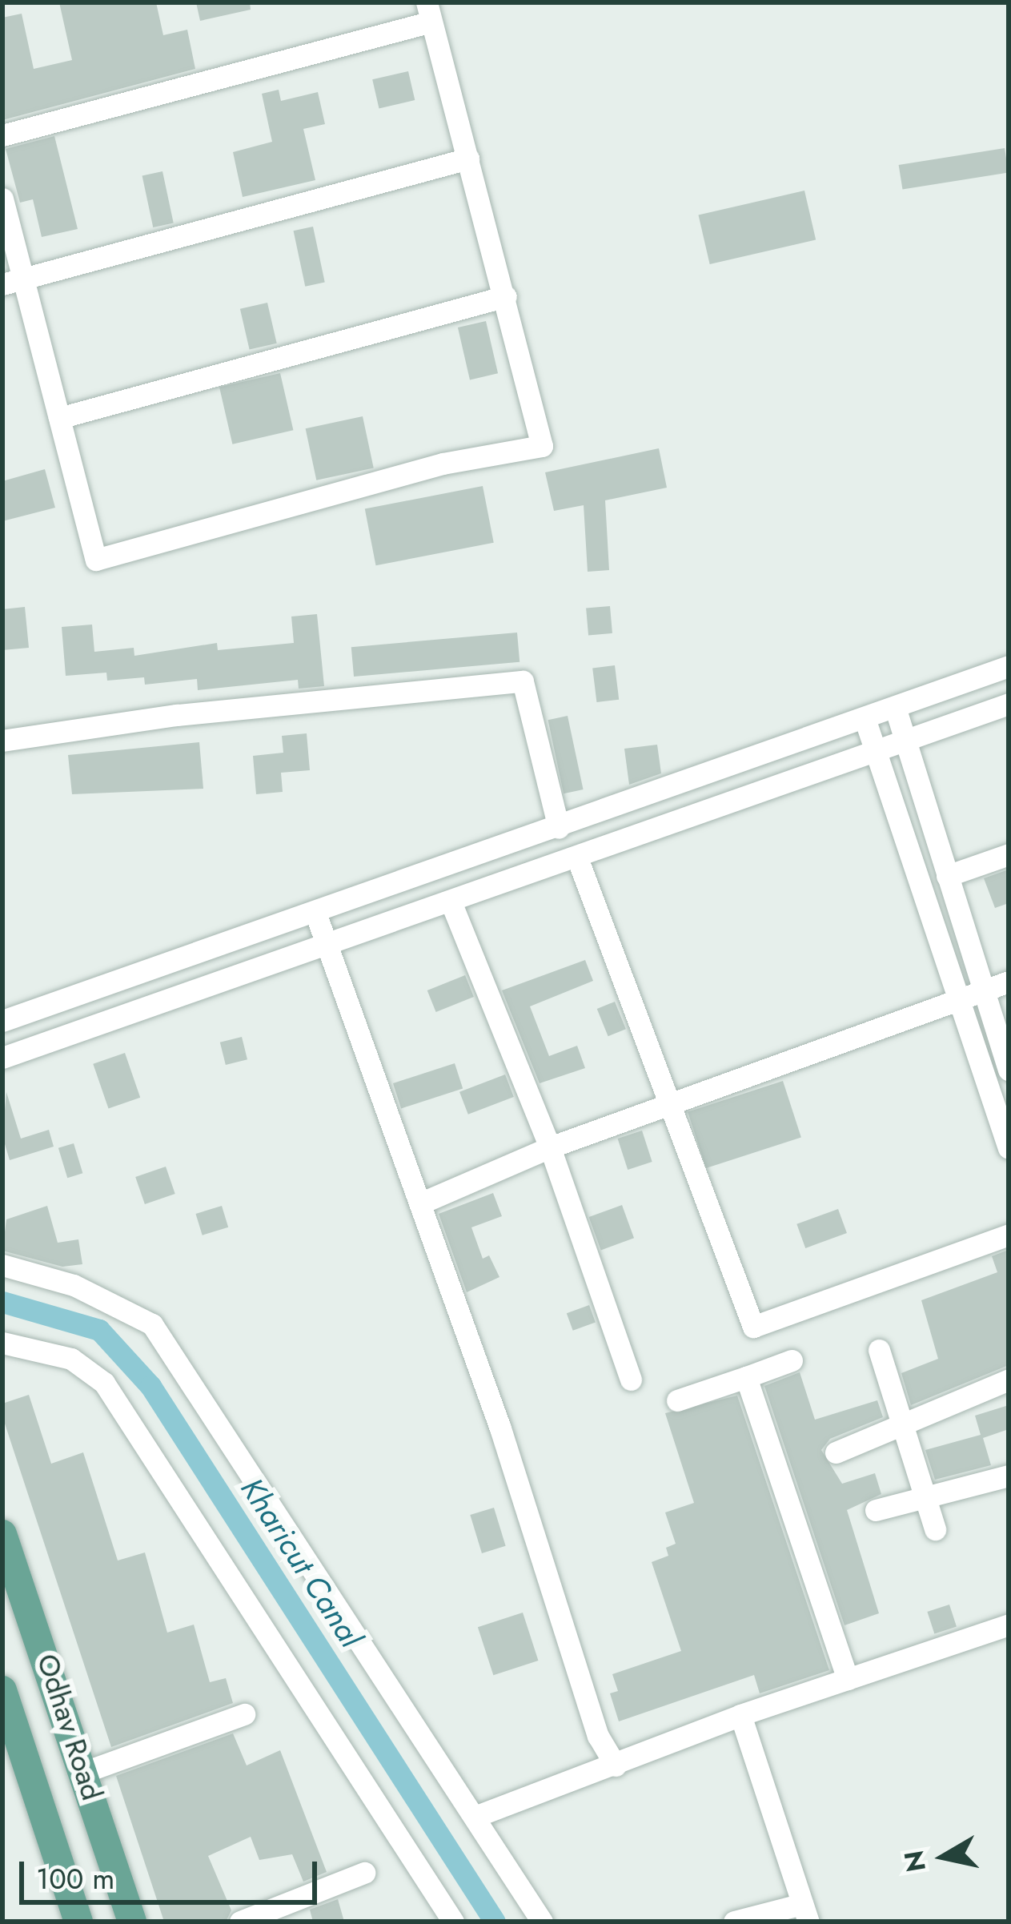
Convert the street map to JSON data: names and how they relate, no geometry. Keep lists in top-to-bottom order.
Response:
{
  "streets": {
    "main road": ["Odhav Road"]
  },
  "water": ["Kharicut Canal"],
  "scale_bar": "100 m",
  "north": "left"
}
